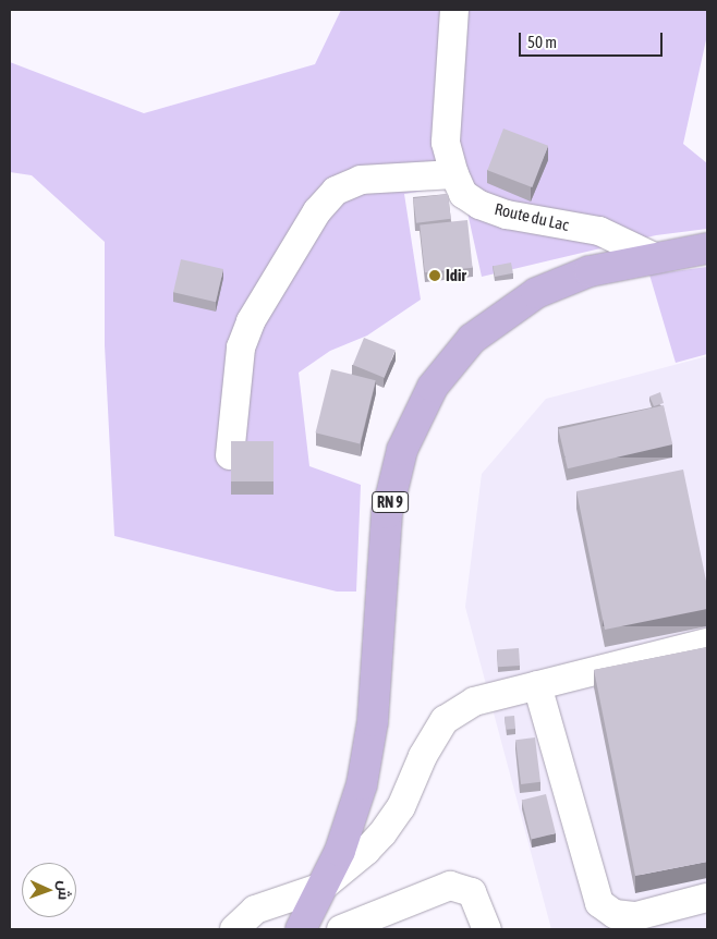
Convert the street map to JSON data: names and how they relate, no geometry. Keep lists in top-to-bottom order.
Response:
{
  "streets": {
    "main road": ["RN 9"],
    "street": ["Route du Lac"]
  },
  "crossings": [
    ["Route du Lac", "RN 9"]
  ],
  "places": ["Idir"],
  "scale_bar": "50 m",
  "north": "right"
}
